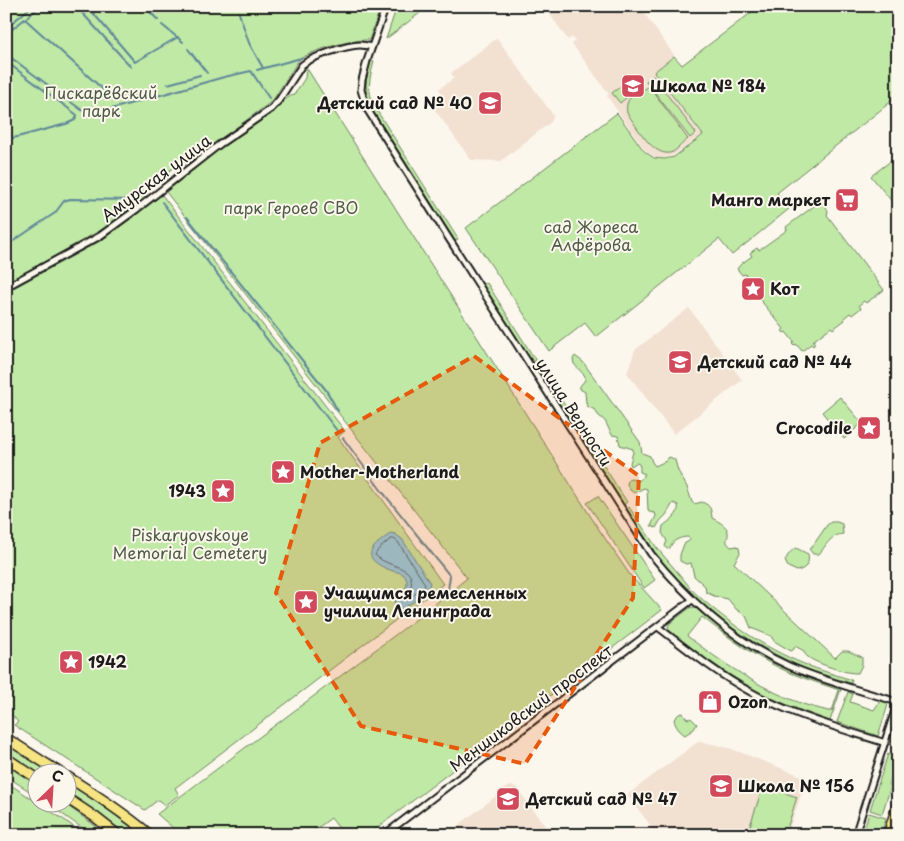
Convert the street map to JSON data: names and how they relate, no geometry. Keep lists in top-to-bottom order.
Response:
{
  "streets": {
    "street": ["Амурская улица", "улица Верности", "Меншиковский проспект"]
  },
  "crossings": [
    ["Амурская улица", "улица Верности"],
    ["улица Верности", "Меншиковский проспект"]
  ],
  "parks": [
    "Пискарёвский парк",
    "парк Героев СВО",
    "сад Жореса Алфёрова",
    "Piskaryovskoye Memorial Cemetery"
  ],
  "places": {
    "school or university": [
      "Школа № 184",
      "Детский сад № 40",
      "Детский сад № 44",
      "Школа № 156",
      "Детский сад № 47"
    ],
    "supermarket": ["Манго маркет"],
    "place": [
      "Кот",
      "Crocodile",
      "Mother-Motherland",
      "1943",
      "Учащимся ремесленных училищ Ленинграда",
      "1942"
    ],
    "shop": ["Ozon"]
  },
  "north": "top right"
}
